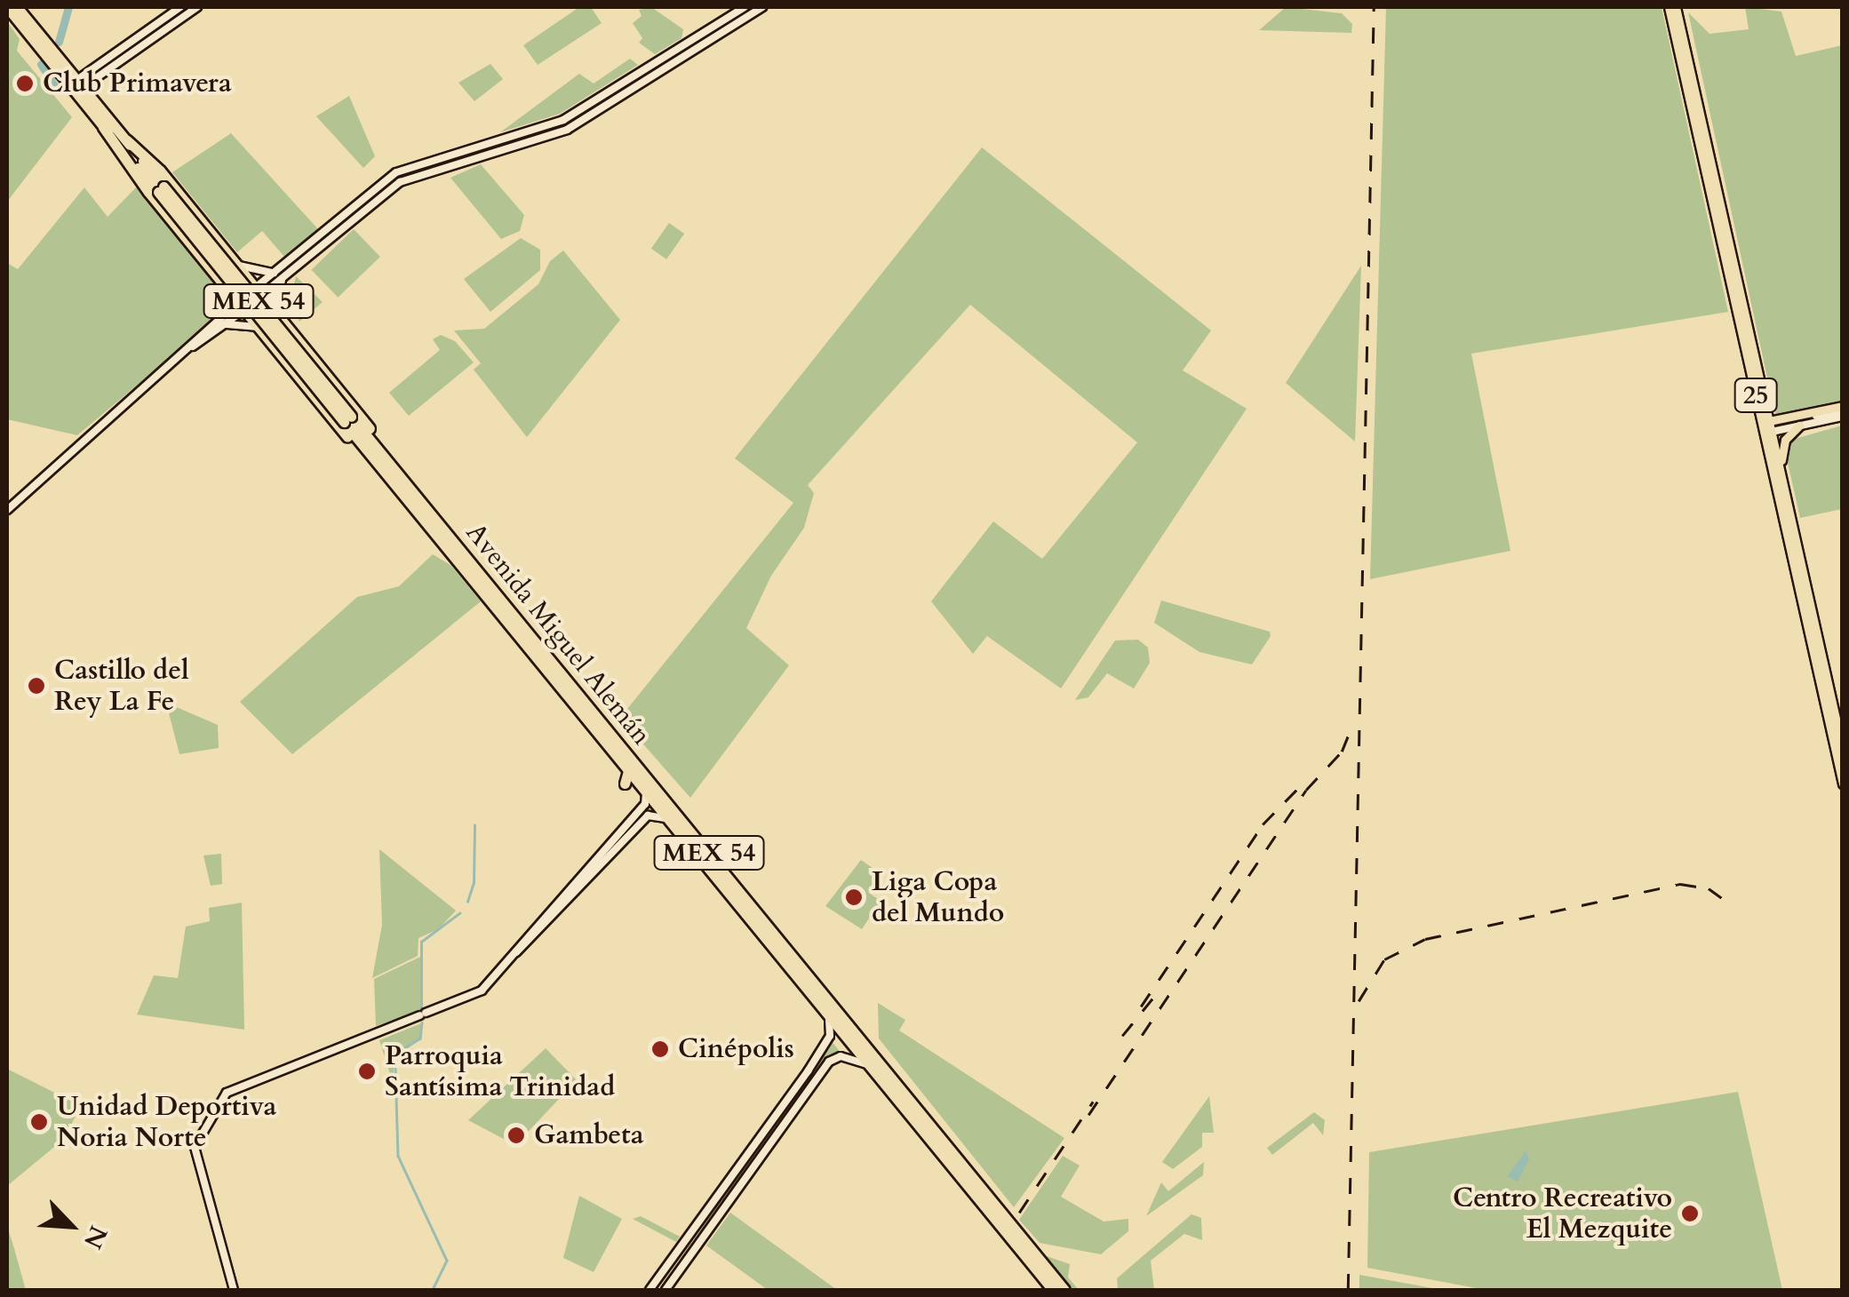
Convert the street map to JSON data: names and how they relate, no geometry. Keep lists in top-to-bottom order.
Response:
{
  "streets": {
    "highway": ["MEX 54", "Avenida Miguel Alemán"],
    "main road": ["25"]
  },
  "places": [
    "Club Primavera",
    "Castillo del Rey La Fe",
    "Liga Copa del Mundo",
    "Cinépolis",
    "Parroquia Santísima Trinidad",
    "Unidad Deportiva Noria Norte",
    "Gambeta",
    "Centro Recreativo El Mezquite"
  ],
  "north": "bottom right"
}
